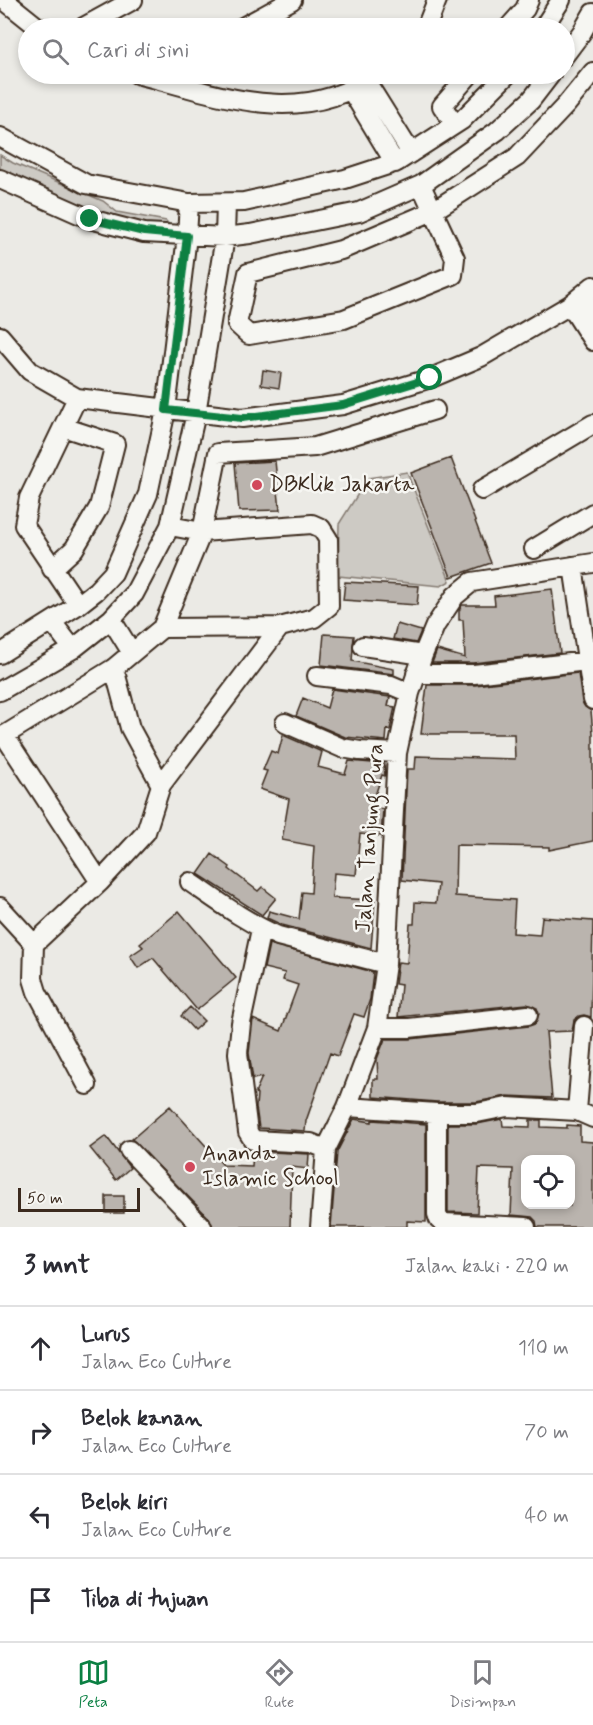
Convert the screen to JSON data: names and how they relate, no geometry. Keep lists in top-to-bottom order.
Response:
{
  "streets": {
    "street": ["Jalan Tanjung Pura"]
  },
  "places": ["DBKlik Jakarta", "Ananda Islamic School"],
  "scale_bar": "50 m",
  "page": {
    "search": "Cari di sini",
    "scale": "50 m",
    "heading": ["3 mnt", "Jalan kaki · 220 m"],
    "list": [
      ["Lurus", "Jalan Eco Culture", "110 m"],
      ["Belok kanan", "Jalan Eco Culture", "70 m"],
      ["Belok kiri", "Jalan Eco Culture", "40 m"],
      "Tiba di tujuan"
    ],
    "nav": ["Peta", "Rute", "Disimpan"]
  }
}
